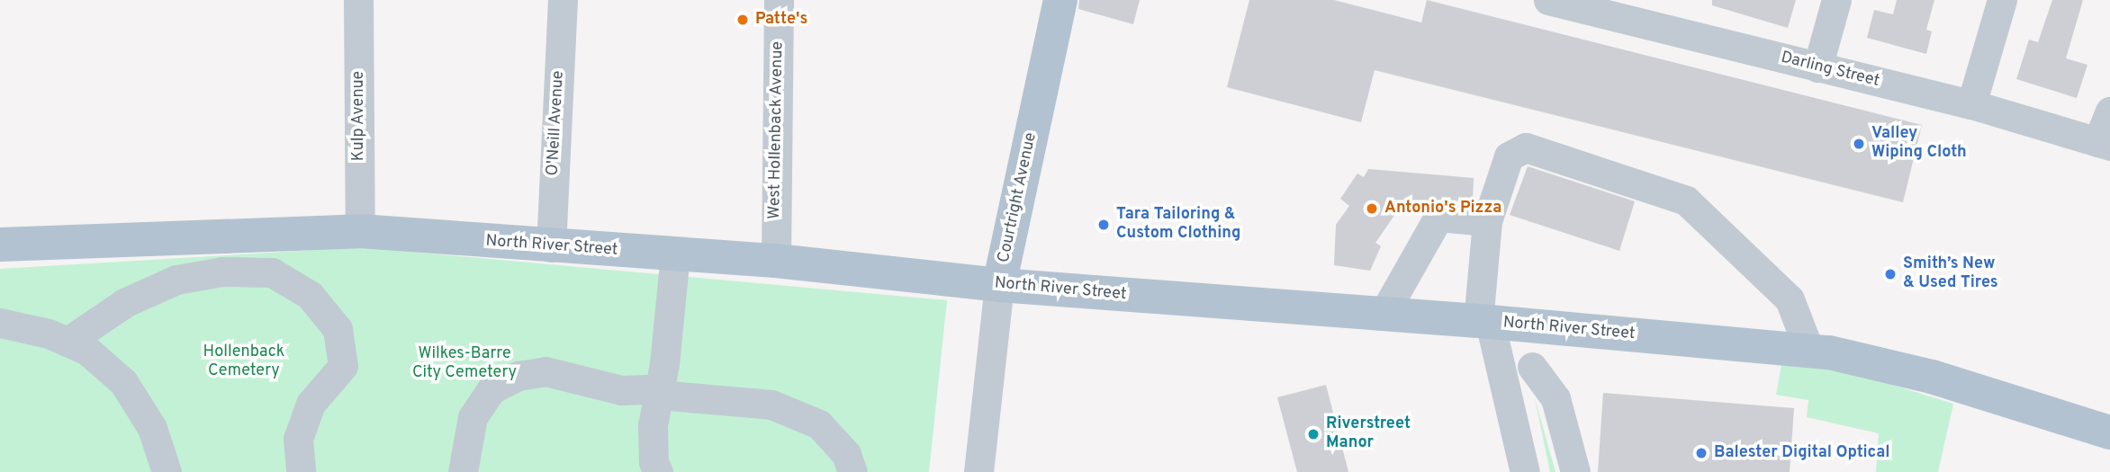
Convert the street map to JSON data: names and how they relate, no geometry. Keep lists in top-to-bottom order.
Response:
{
  "streets": {
    "main road": ["Courtright Avenue", "North River Street"],
    "street": [
      "Darling Street",
      "Kulp Avenue",
      "O'Neill Avenue",
      "West Hollenback Avenue"
    ]
  },
  "crossings": [
    ["Kulp Avenue", "North River Street"],
    ["O'Neill Avenue", "North River Street"],
    ["West Hollenback Avenue", "North River Street"],
    ["Courtright Avenue", "North River Street"]
  ],
  "parks": ["Hollenback Cemetery", "Wilkes-Barre City Cemetery"],
  "places": [
    "Patte's",
    "Valley Wiping Cloth",
    "Antonio's Pizza",
    "Tara Tailoring & Custom Clothing",
    "Smith’s New & Used Tires",
    "Riverstreet Manor",
    "Balester Digital Optical"
  ]
}
